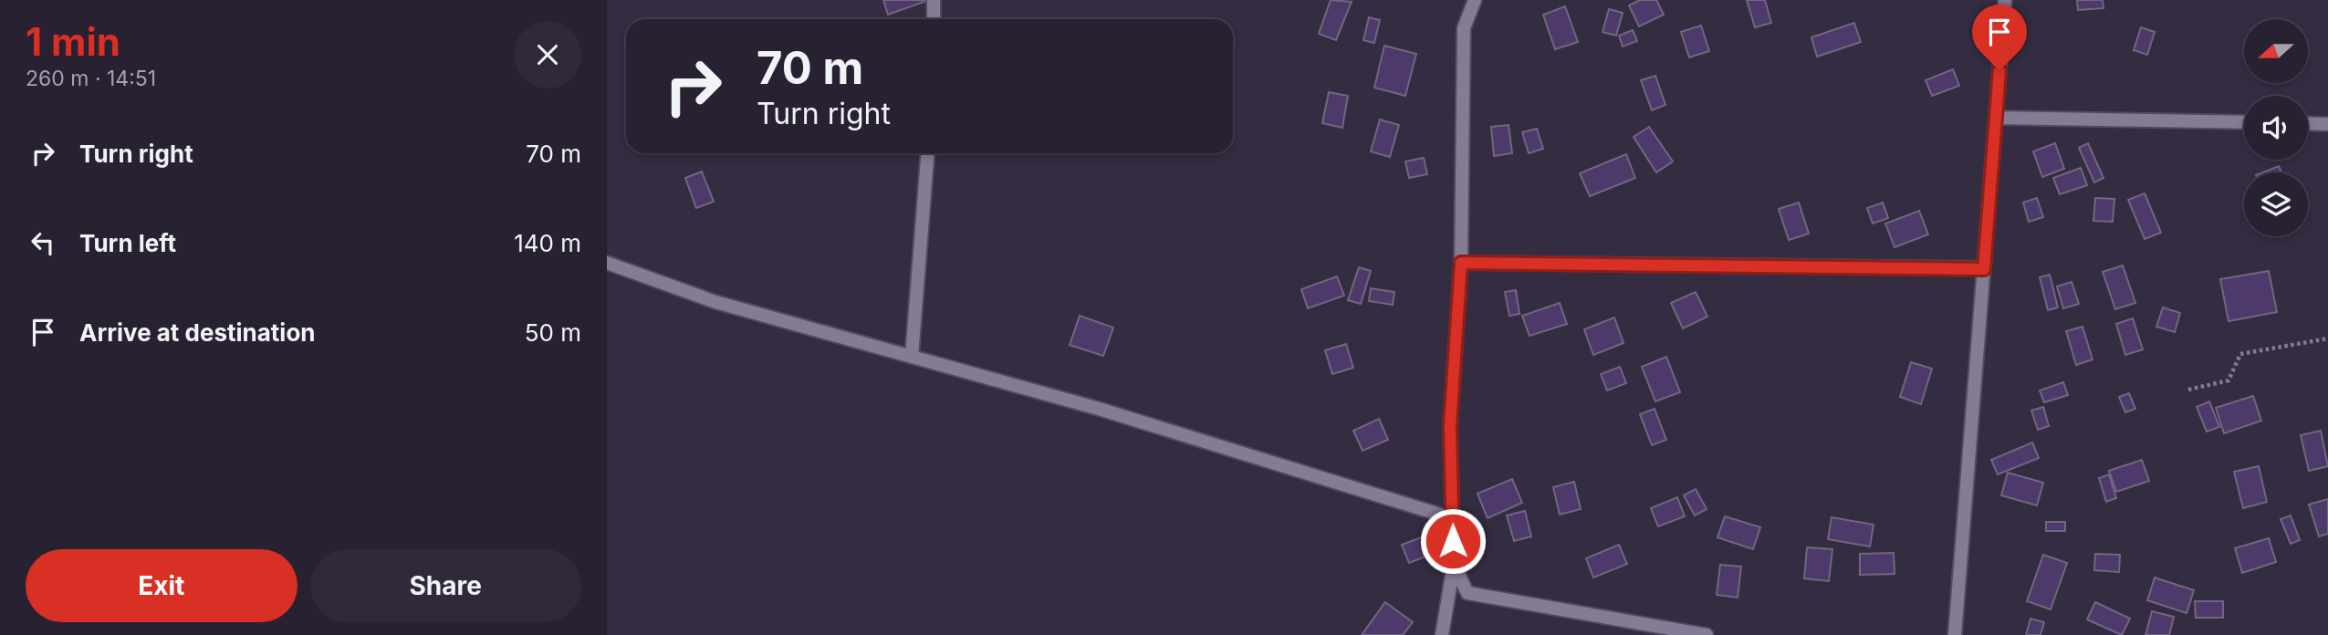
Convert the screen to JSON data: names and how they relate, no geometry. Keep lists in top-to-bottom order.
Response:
{
  "north": "left",
  "page": {
    "heading": ["1 min", "260 m · 14:51"],
    "turn": ["70 m", "Turn right"],
    "list": [
      {
        "name": "Turn right",
        "value": "70 m"
      },
      {
        "name": "Turn left",
        "value": "140 m"
      },
      {
        "name": "Arrive at destination",
        "value": "50 m"
      }
    ],
    "buttons": ["Exit", "Share"]
  }
}
